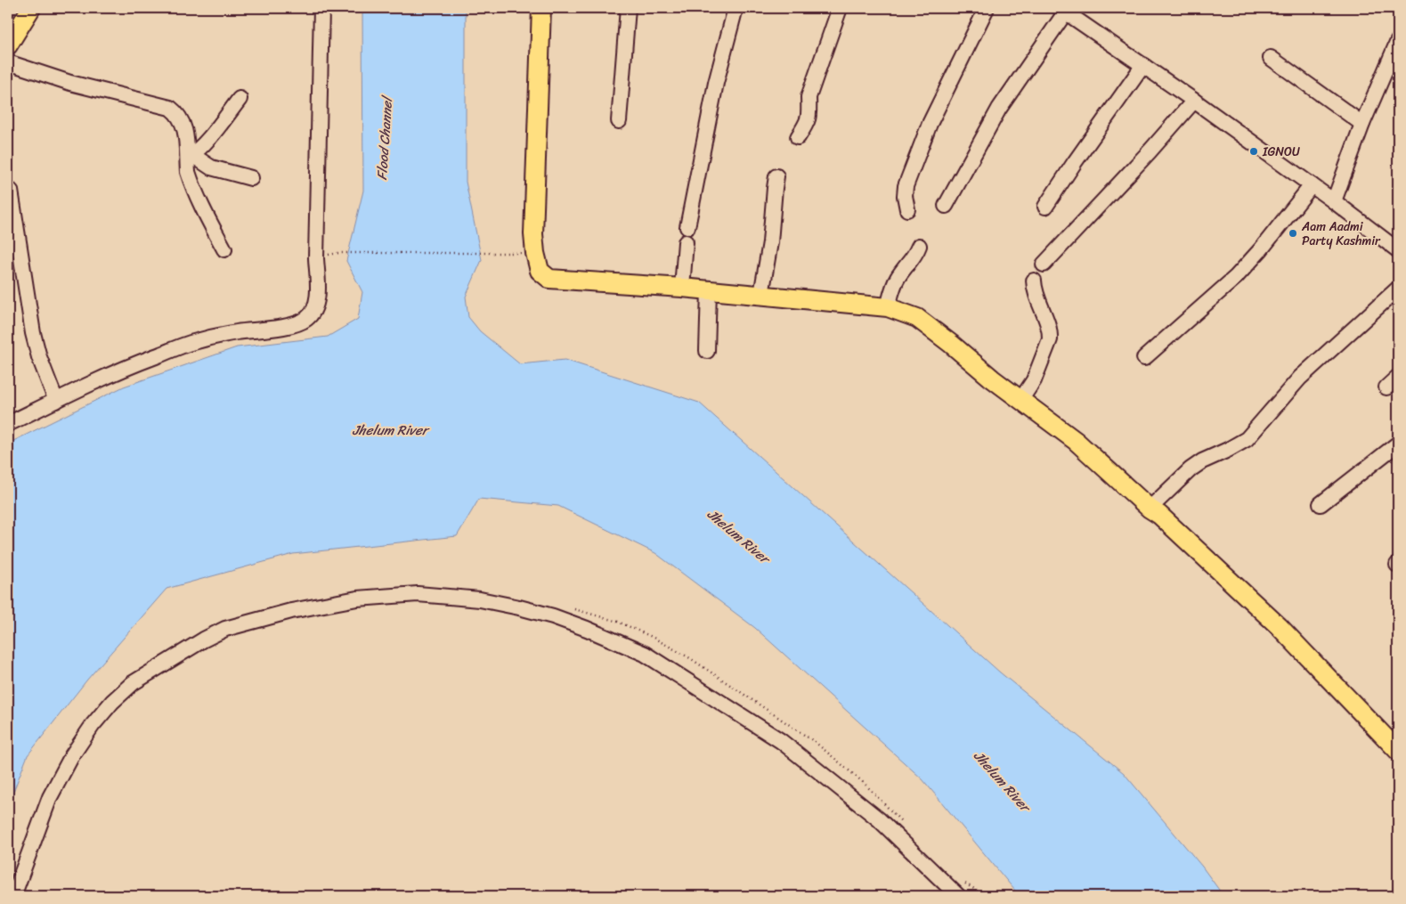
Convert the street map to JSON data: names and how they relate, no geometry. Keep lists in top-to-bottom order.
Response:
{
  "water": ["Flood Channel", "Jhelum River"],
  "places": ["IGNOU", "Aam Aadmi Party Kashmir"]
}
